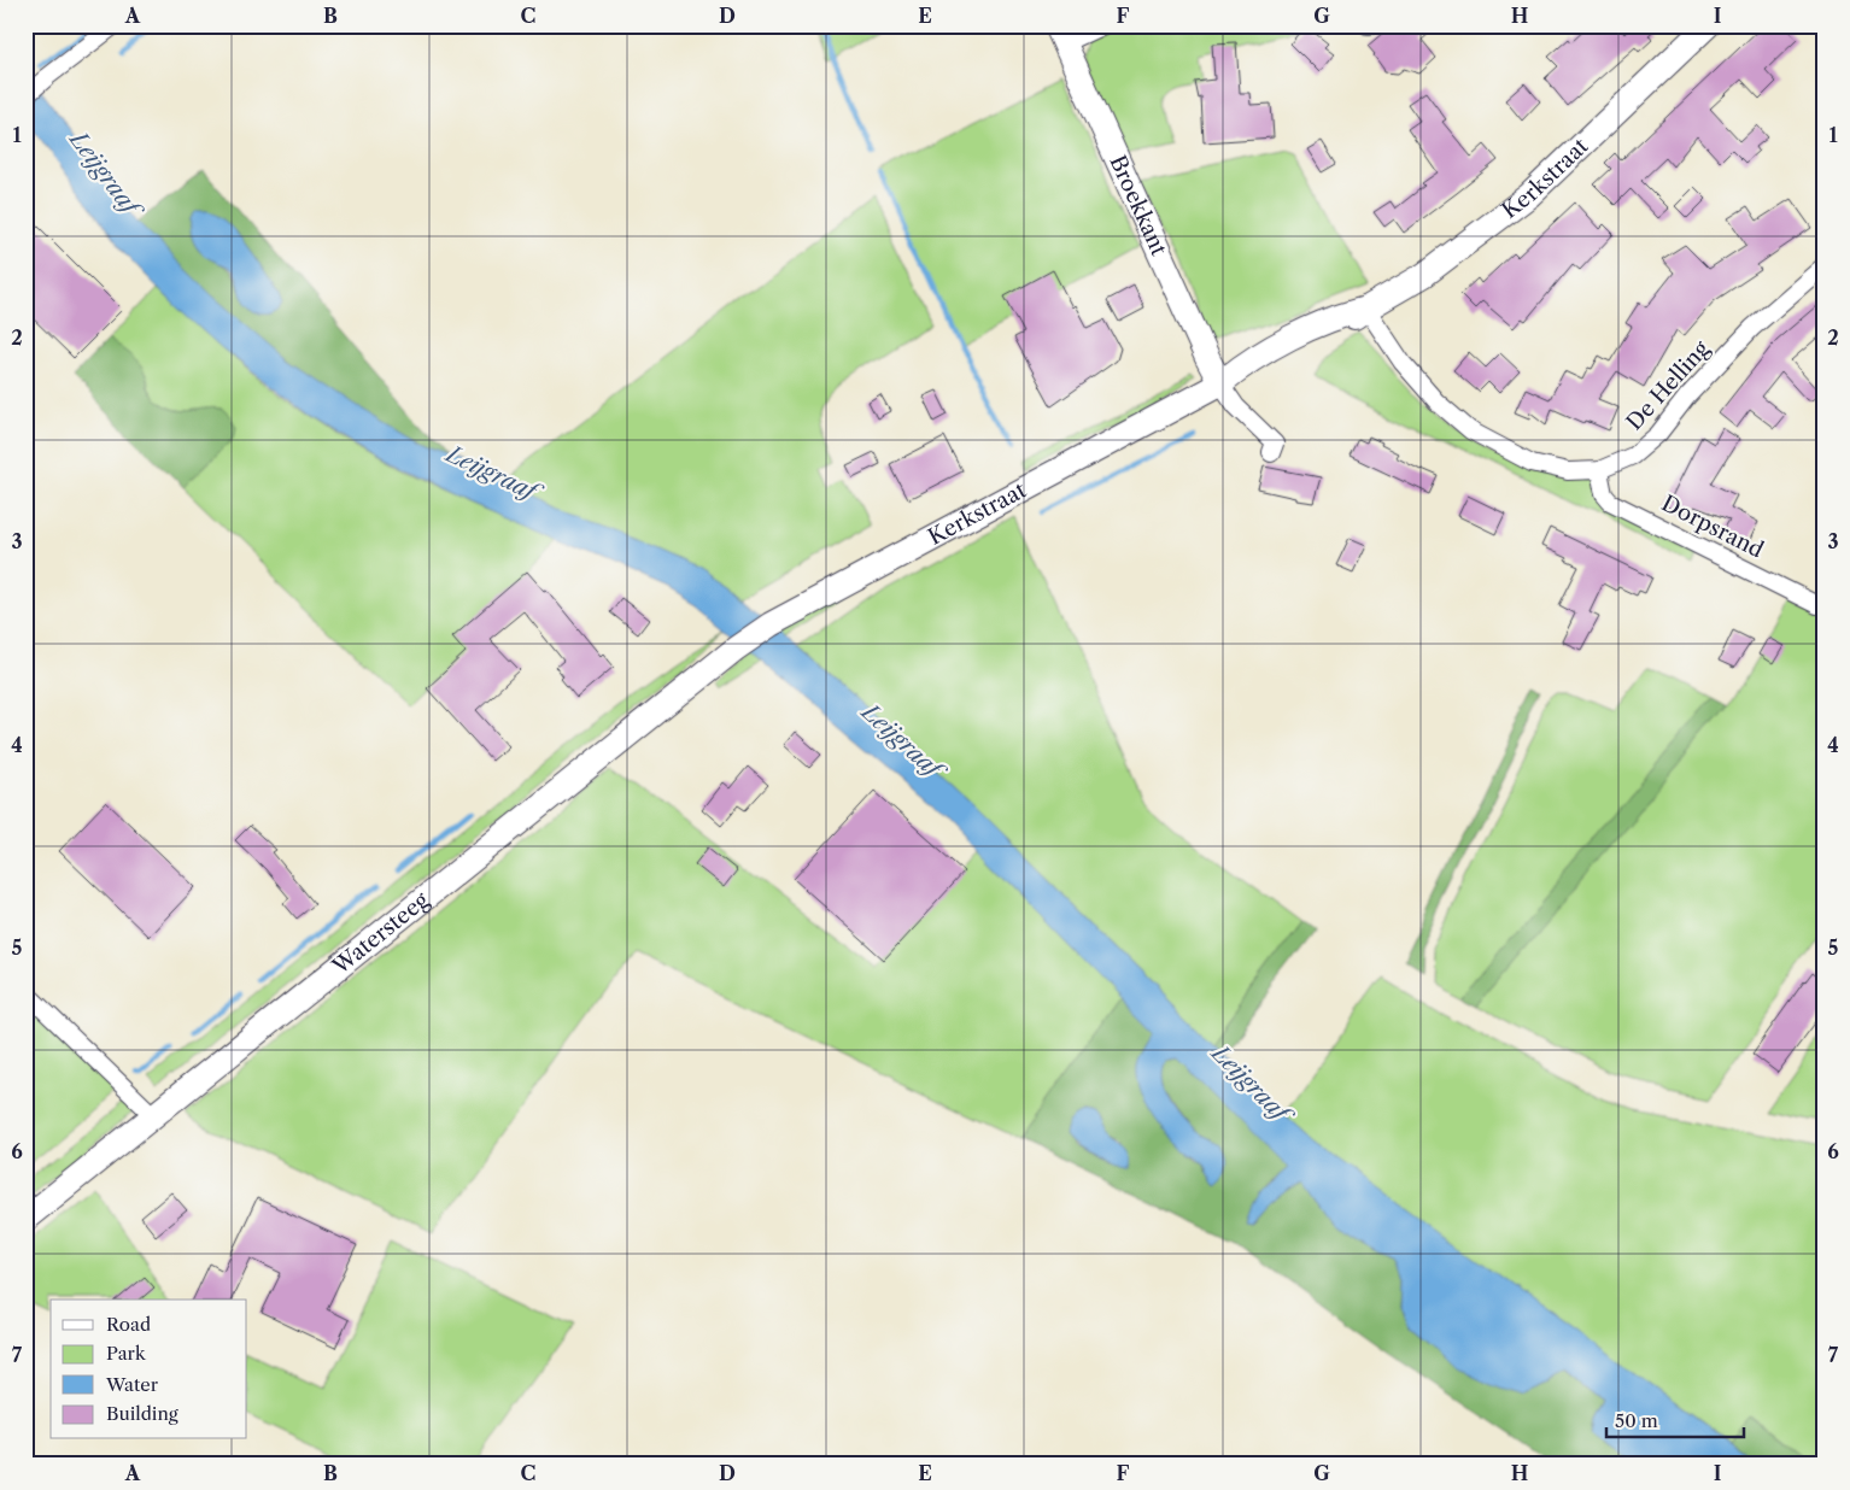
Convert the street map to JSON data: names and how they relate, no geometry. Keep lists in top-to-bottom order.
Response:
{
  "streets": {
    "street": [
      "Kerkstraat",
      "Broekkant",
      "De Helling",
      "Dorpsrand",
      "Watersteeg"
    ]
  },
  "crossings": [
    ["Kerkstraat", "Broekkant"],
    ["Kerkstraat", "De Helling"],
    ["Kerkstraat", "Watersteeg"],
    ["De Helling", "Dorpsrand"]
  ],
  "water": ["Leijgraaf"],
  "legend": [
    "Road",
    "Park",
    "Water",
    "Building"
  ],
  "scale_bar": "50 m",
  "grid": {
    "columns": [
      "A",
      "B",
      "C",
      "D",
      "E",
      "F",
      "G",
      "H",
      "I"
    ],
    "rows": [
      "1",
      "2",
      "3",
      "4",
      "5",
      "6",
      "7"
    ]
  }
}
